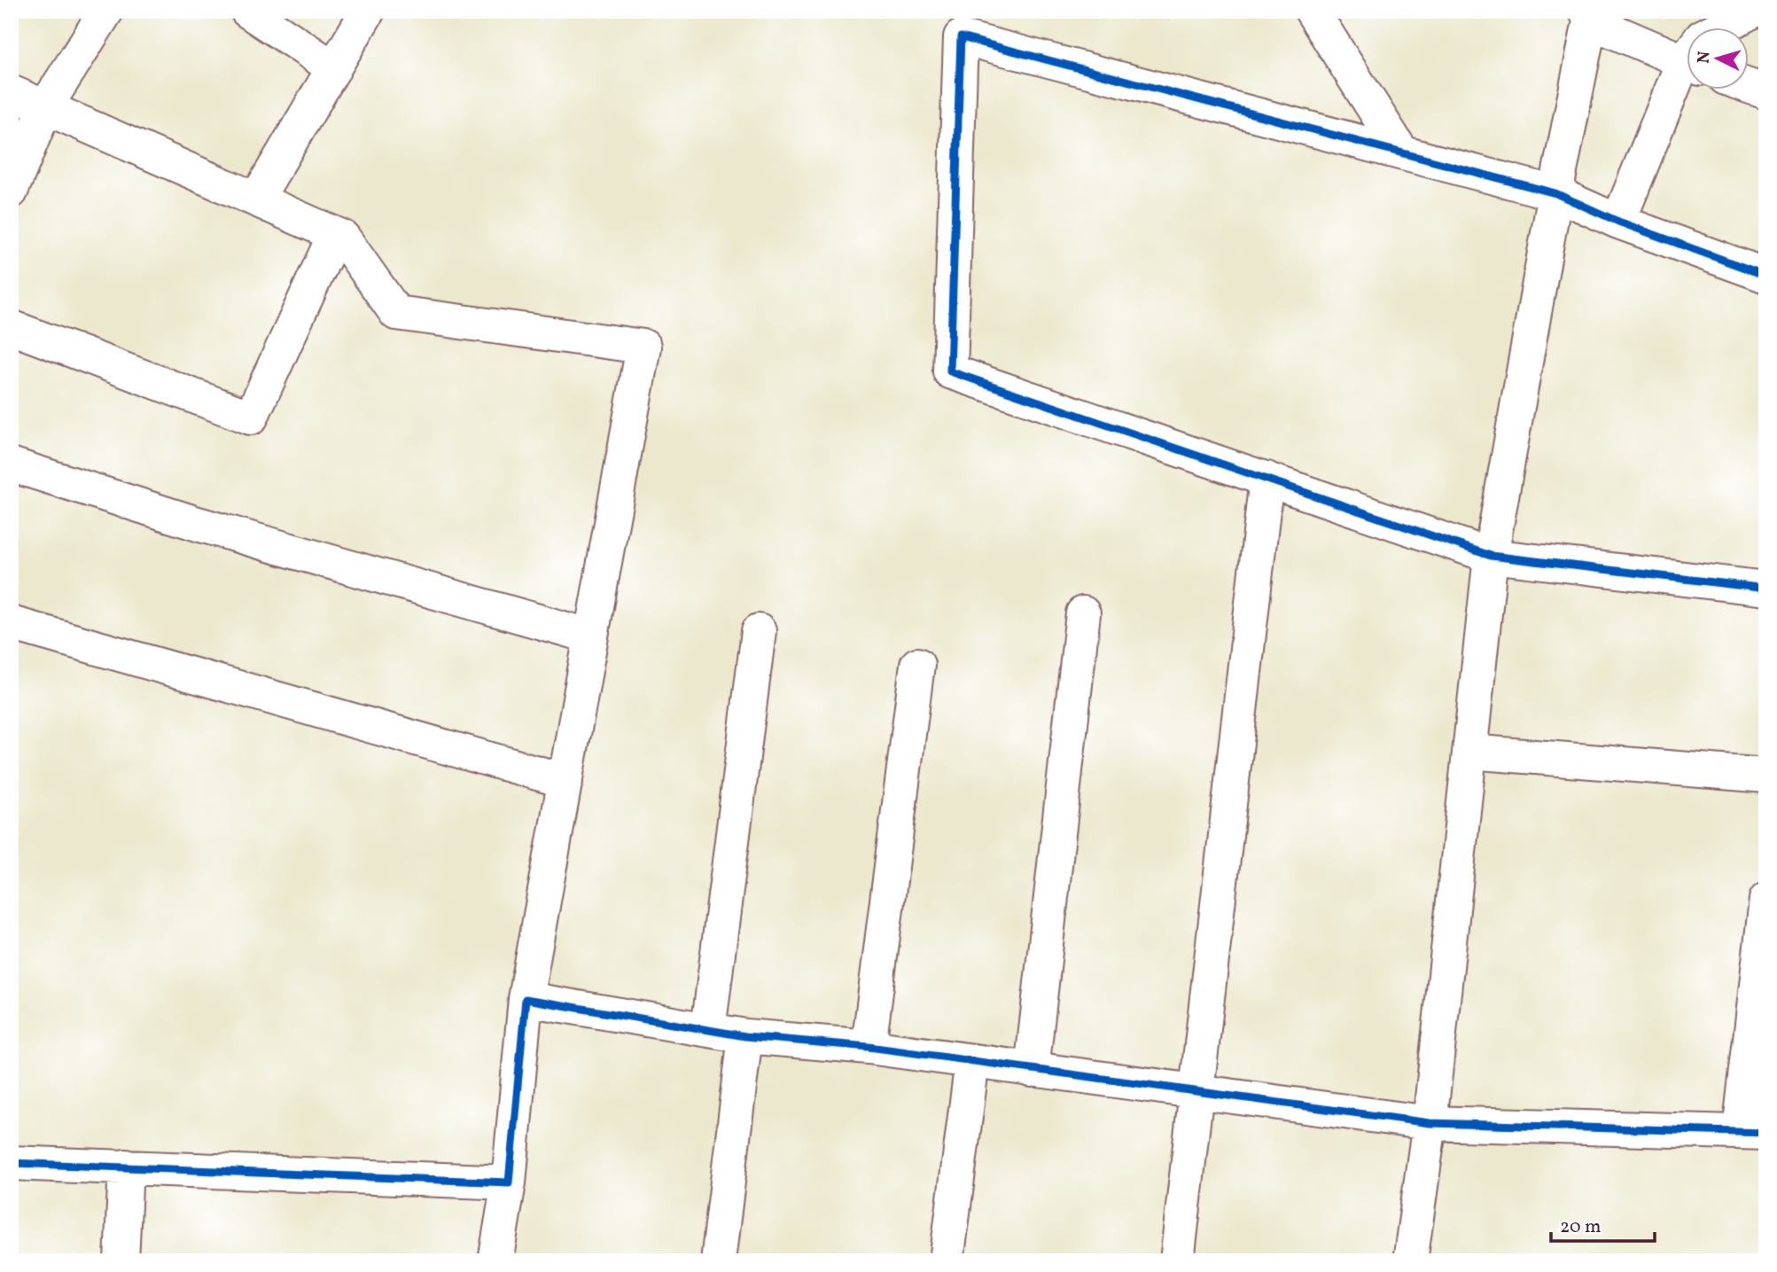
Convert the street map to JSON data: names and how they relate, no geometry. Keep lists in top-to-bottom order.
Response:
{
  "scale_bar": "20 m",
  "north": "left"
}
